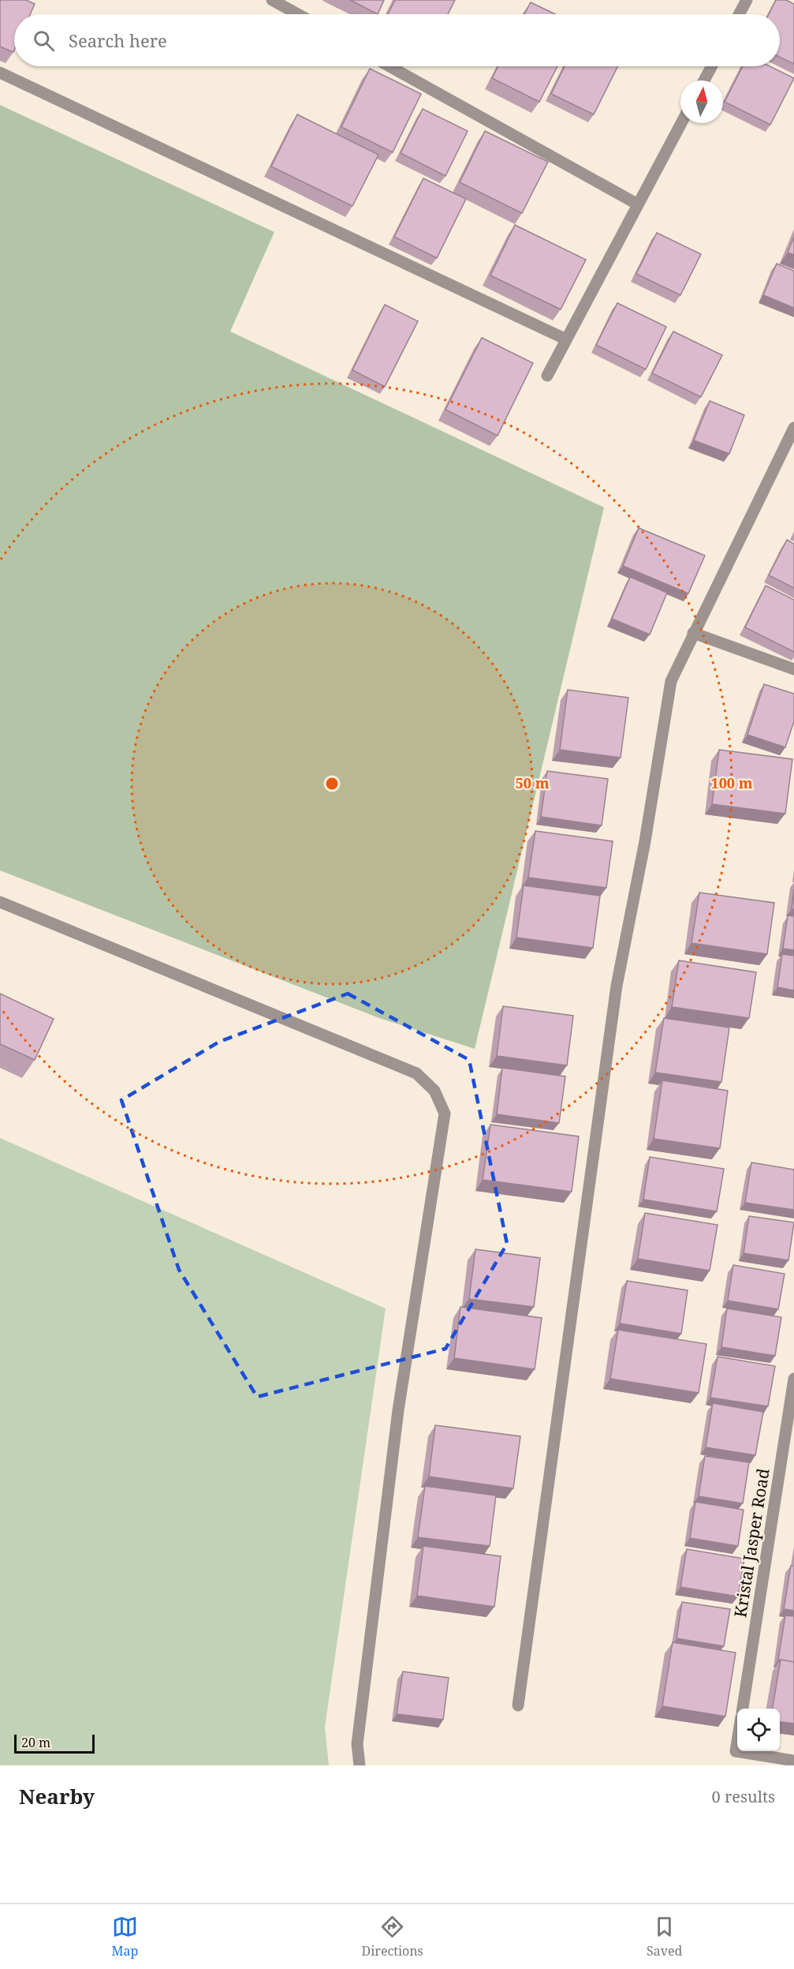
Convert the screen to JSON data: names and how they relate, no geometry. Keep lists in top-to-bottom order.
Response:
{
  "streets": {
    "street": ["Kristal Jasper Road"]
  },
  "scale_bar": "20 m",
  "north": "top",
  "page": {
    "search": "Search here",
    "scale": "20 m",
    "heading": ["Nearby", "0 results"],
    "nav": ["Map", "Directions", "Saved"]
  },
  "rings": ["50 m", "100 m"]
}
